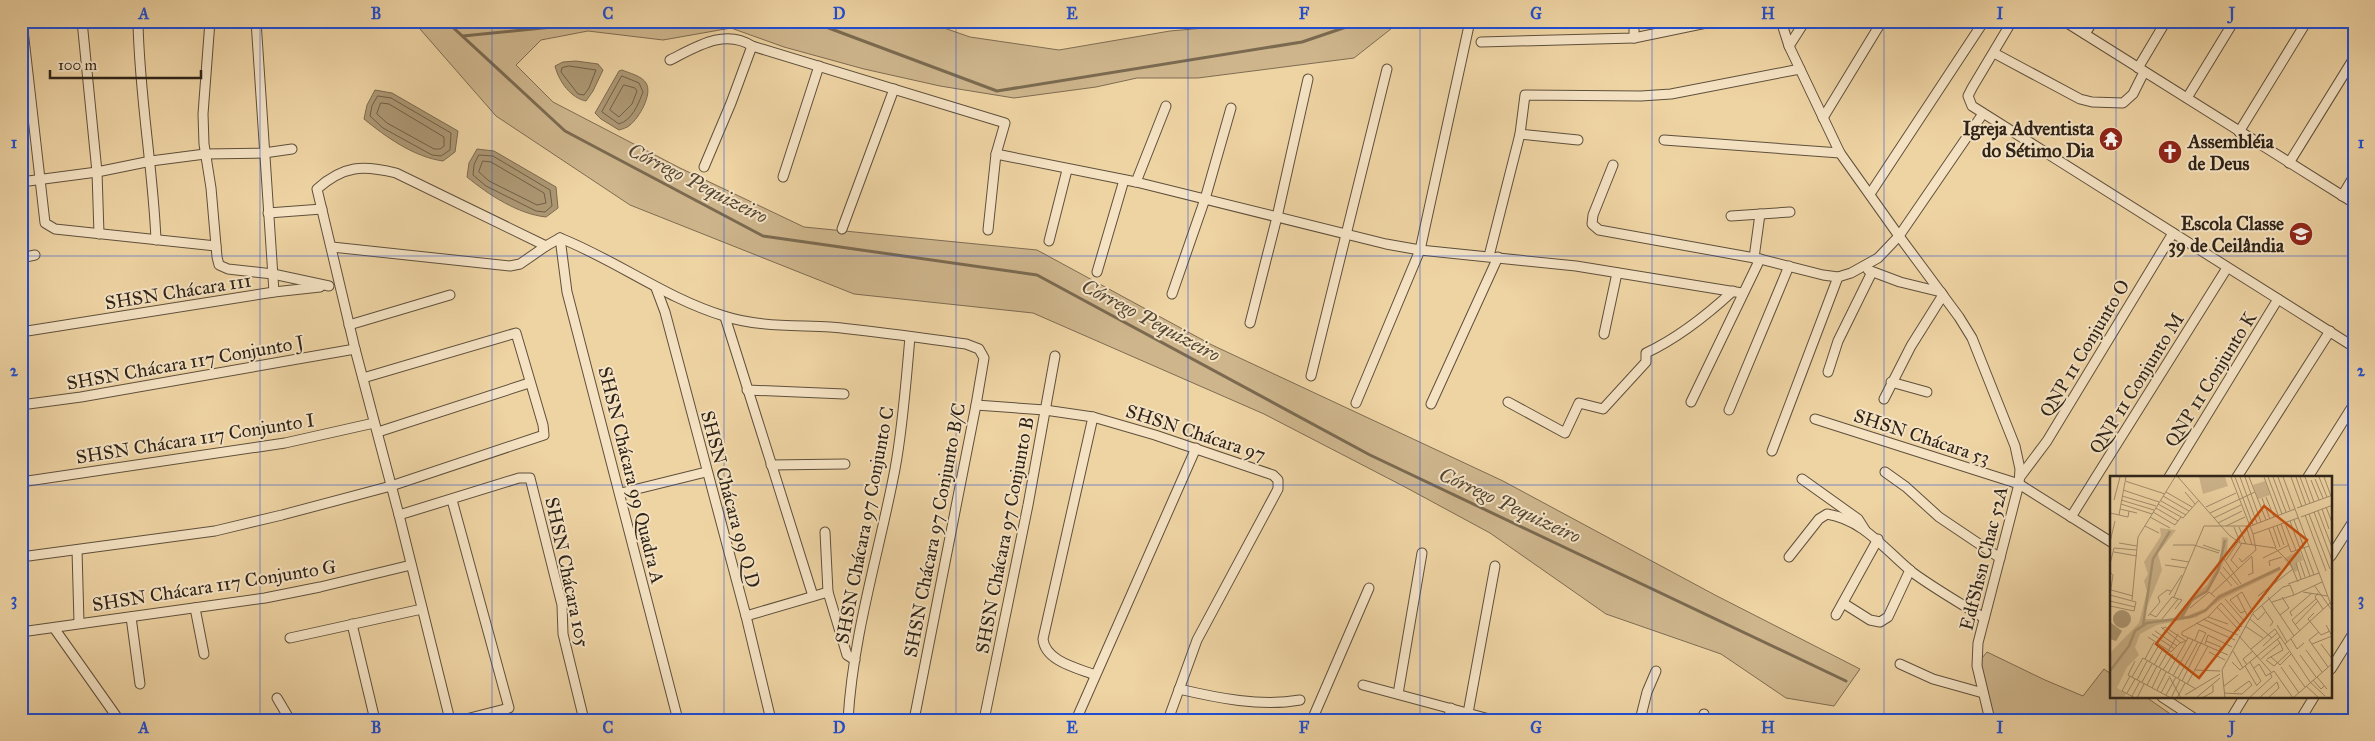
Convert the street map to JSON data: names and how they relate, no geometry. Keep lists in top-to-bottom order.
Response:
{
  "streets": {
    "street": [
      "SHSN Chácara 111",
      "QNP 11 Conjunto O",
      "SHSN Chácara 117 Conjunto J",
      "QNP 11 Conjunto K",
      "QNP 11 Conjunto M",
      "SHSN Chácara 97",
      "SHSN Chácara 53",
      "SHSN Chácara 117 Conjunto I",
      "SHSN Chácara 99 Quadra A",
      "SHSN Chácara 99 Q D",
      "SHSN Chácara 97 Conjunto C",
      "SHSN Chácara 97 Conjunto B/C",
      "SHSN Chácara 97 Conjunto B",
      "EdfShsn Chac 52A",
      "SHSN Chácara 105",
      "SHSN Chácara 117 Conjunto G"
    ]
  },
  "crossings": [
    ["QNP 11 Conjunto O", "SHSN Chácara 53"],
    ["QNP 11 Conjunto O", "EdfShsn Chac 52A"],
    ["QNP 11 Conjunto M", "SHSN Chácara 53"],
    ["SHSN Chácara 97", "SHSN Chácara 97 Conjunto B/C"],
    ["SHSN Chácara 97", "SHSN Chácara 97 Conjunto B"],
    ["SHSN Chácara 53", "EdfShsn Chac 52A"],
    ["SHSN Chácara 97 Conjunto C", "SHSN Chácara 97 Conjunto B/C"]
  ],
  "water": ["Córrego Pequizeiro"],
  "places": {
    "temple": ["Igreja Adventista do Sétimo Dia"],
    "church": ["Assembléia de Deus"],
    "school or university": ["Escola Classe 39 de Ceilândia"]
  },
  "scale_bar": "100 m",
  "grid": {
    "columns": [
      "A",
      "B",
      "C",
      "D",
      "E",
      "F",
      "G",
      "H",
      "I",
      "J"
    ],
    "rows": ["1", "2", "3"]
  }
}
